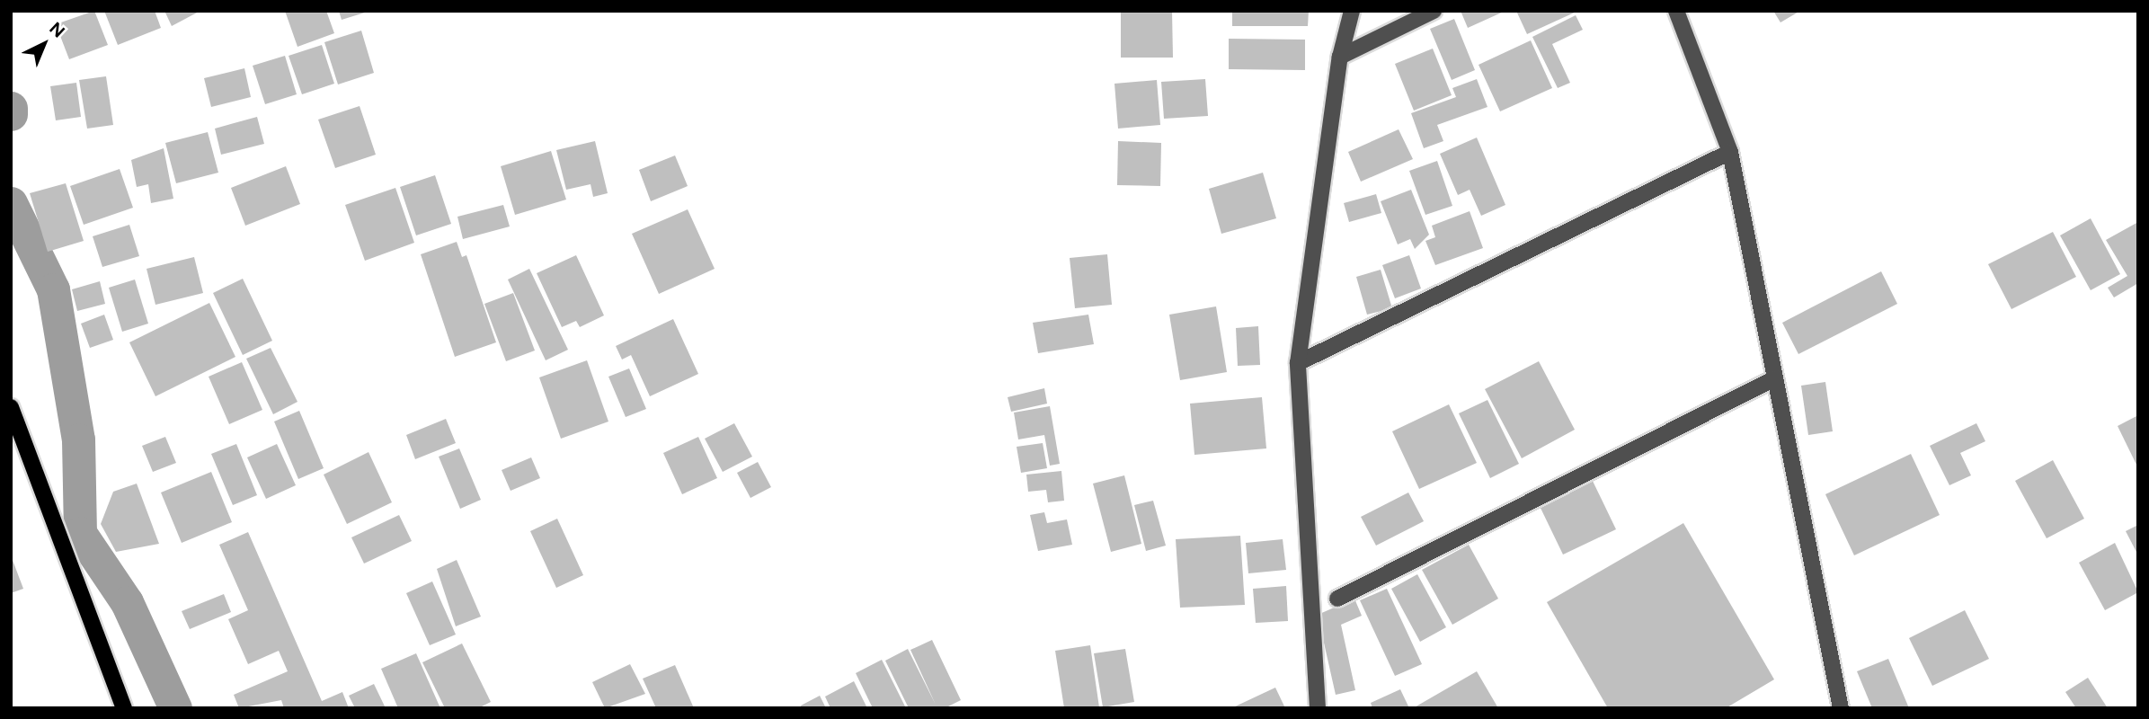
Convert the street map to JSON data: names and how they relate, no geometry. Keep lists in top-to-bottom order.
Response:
{
  "north": "top right"
}
